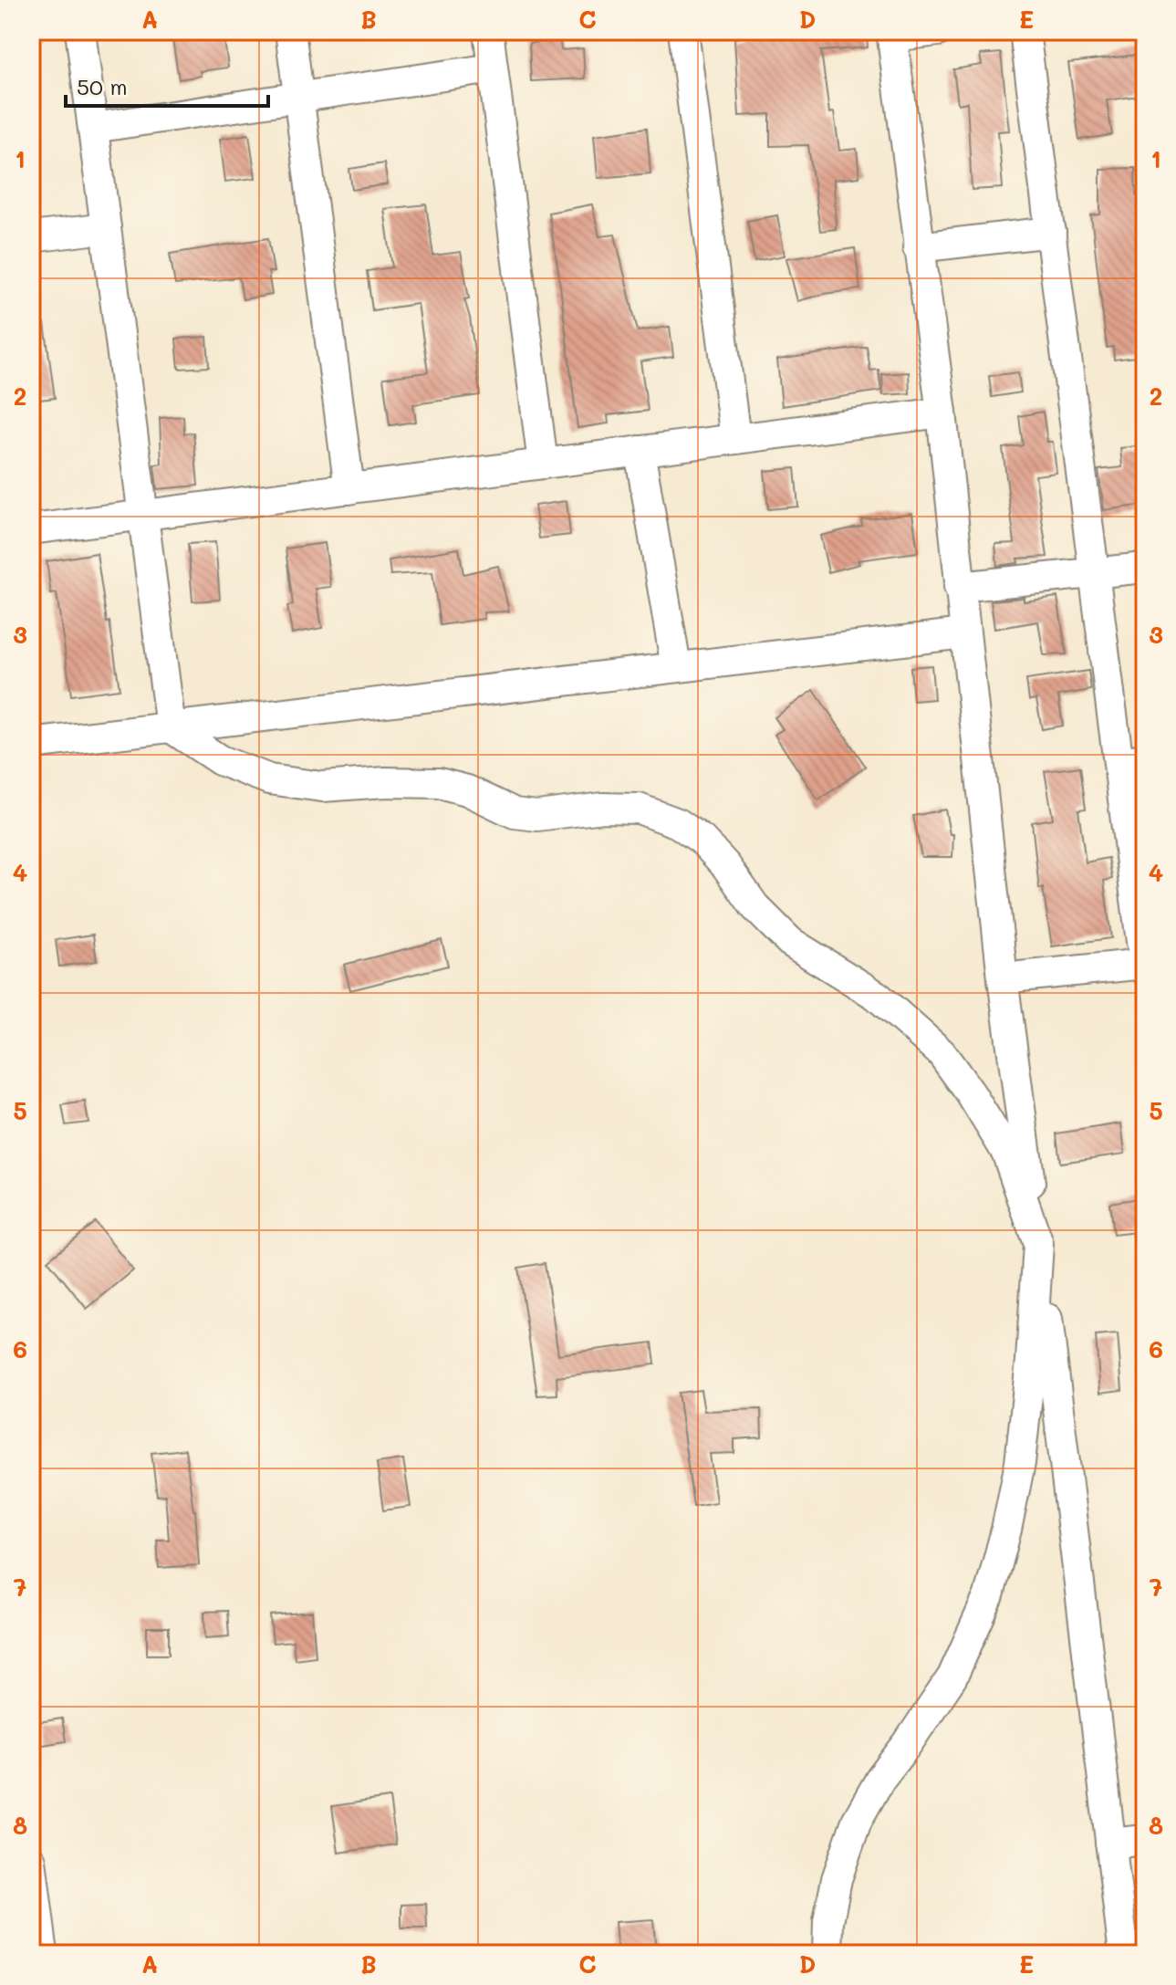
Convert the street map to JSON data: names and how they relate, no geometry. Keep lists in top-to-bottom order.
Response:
{
  "scale_bar": "50 m",
  "grid": {
    "columns": [
      "A",
      "B",
      "C",
      "D",
      "E"
    ],
    "rows": [
      "1",
      "2",
      "3",
      "4",
      "5",
      "6",
      "7",
      "8"
    ]
  }
}
